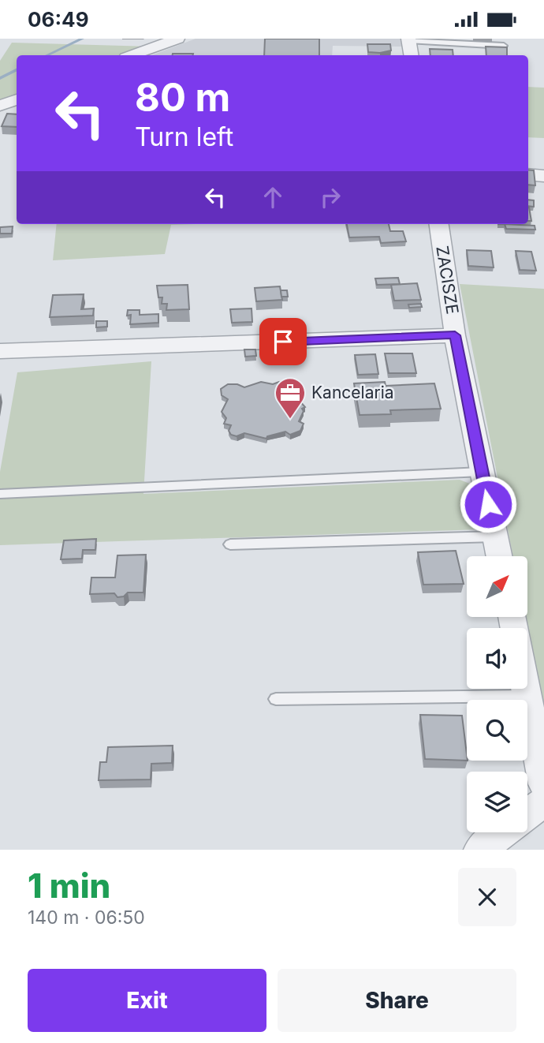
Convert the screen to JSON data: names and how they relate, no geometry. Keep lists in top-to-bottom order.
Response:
{
  "streets": {
    "street": ["ZACISZE"]
  },
  "places": {
    "office": ["Kancelaria"]
  },
  "north": "top right",
  "page": {
    "status": "06:49",
    "turn": ["80 m", "Turn left"],
    "heading": ["1 min", "140 m · 06:50"],
    "buttons": ["Exit", "Share"]
  }
}
